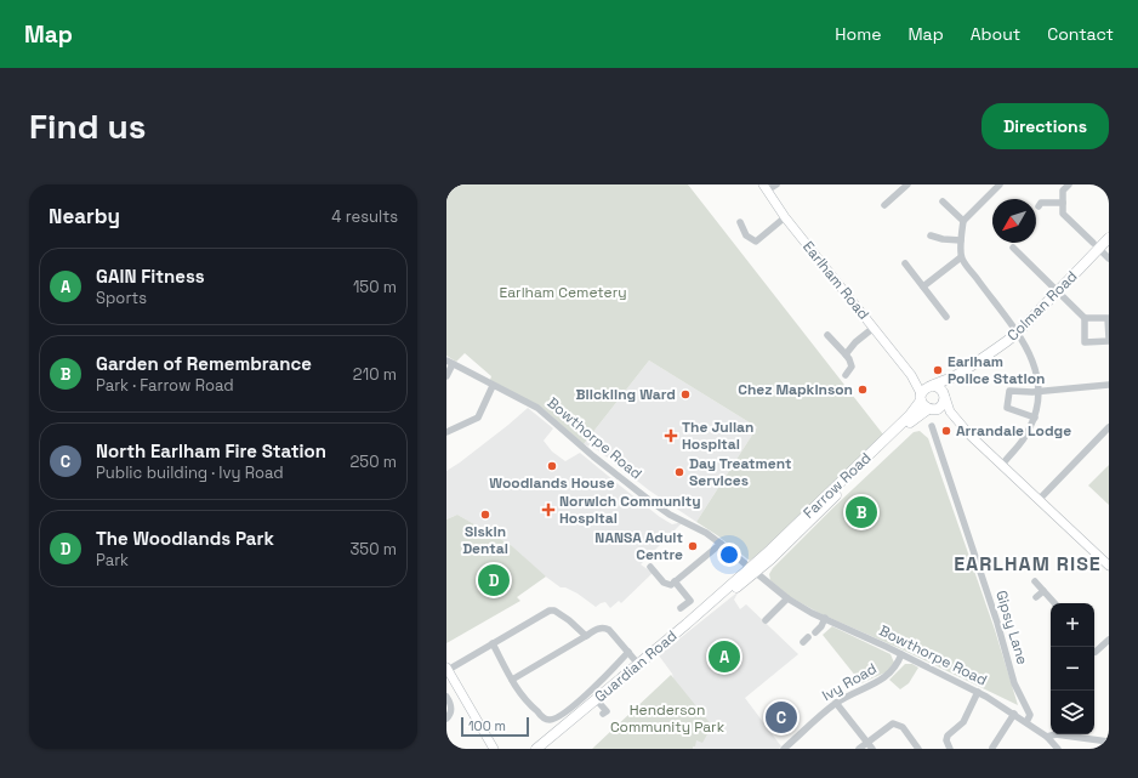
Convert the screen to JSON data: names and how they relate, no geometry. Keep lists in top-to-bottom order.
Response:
{
  "streets": {
    "highway": ["Colman Road", "Farrow Road", "Guardian Road"],
    "main road": ["Earlham Road"],
    "street": ["Bowthorpe Road", "Gipsy Lane", "Ivy Road"]
  },
  "crossings": [
    ["Earlham Road", "Colman Road"],
    ["Earlham Road", "Farrow Road"],
    ["Colman Road", "Farrow Road"],
    ["Bowthorpe Road", "Farrow Road"],
    ["Bowthorpe Road", "Gipsy Lane"],
    ["Bowthorpe Road", "Guardian Road"],
    ["Bowthorpe Road", "Ivy Road"],
    ["Farrow Road", "Guardian Road"]
  ],
  "districts": ["EARLHAM RISE"],
  "parks": ["Earlham Cemetery", "Henderson Community Park"],
  "places": {
    "other": [
      "Earlham Police Station",
      "Chez Mapkinson",
      "Blickling Ward",
      "Arrandale Lodge",
      "Woodlands House",
      "Day Treatment Services",
      "Siskin Dental",
      "NANSA Adult Centre"
    ],
    "health": ["The Julian Hospital", "Norwich Community Hospital"]
  },
  "scale_bar": "100 m",
  "north": "bottom left",
  "page": {
    "header": "Map",
    "nav": [
      "Home",
      "Map",
      "About",
      "Contact"
    ],
    "buttons": "Directions",
    "title": "Find us",
    "heading": ["Nearby", "4 results"],
    "list": [
      {
        "mark": "A",
        "name": "GAIN Fitness",
        "note": "Sports",
        "value": "150 m"
      },
      {
        "mark": "B",
        "name": "Garden of Remembrance",
        "note": "Park · Farrow Road",
        "value": "210 m"
      },
      {
        "mark": "C",
        "name": "North Earlham Fire Station",
        "note": "Public building · Ivy Road",
        "value": "250 m"
      },
      {
        "mark": "D",
        "name": "The Woodlands Park",
        "note": "Park",
        "value": "350 m"
      }
    ],
    "pins": [
      "B",
      "D",
      "A",
      "C"
    ],
    "map_buttons": ["+", "−"],
    "scale": "100 m"
  }
}
